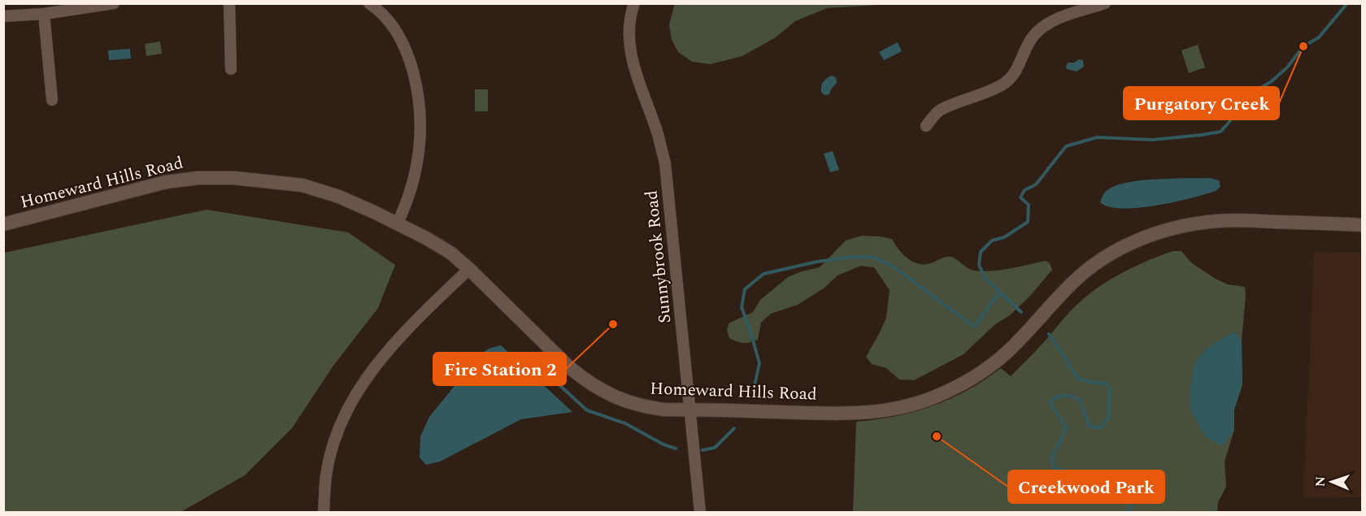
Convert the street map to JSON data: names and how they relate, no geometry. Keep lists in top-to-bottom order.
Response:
{
  "streets": {
    "street": ["Homeward Hills Road", "Sunnybrook Road"]
  },
  "crossings": [
    ["Homeward Hills Road", "Sunnybrook Road"]
  ],
  "places": ["Purgatory Creek", "Fire Station 2", "Creekwood Park"],
  "north": "left"
}
